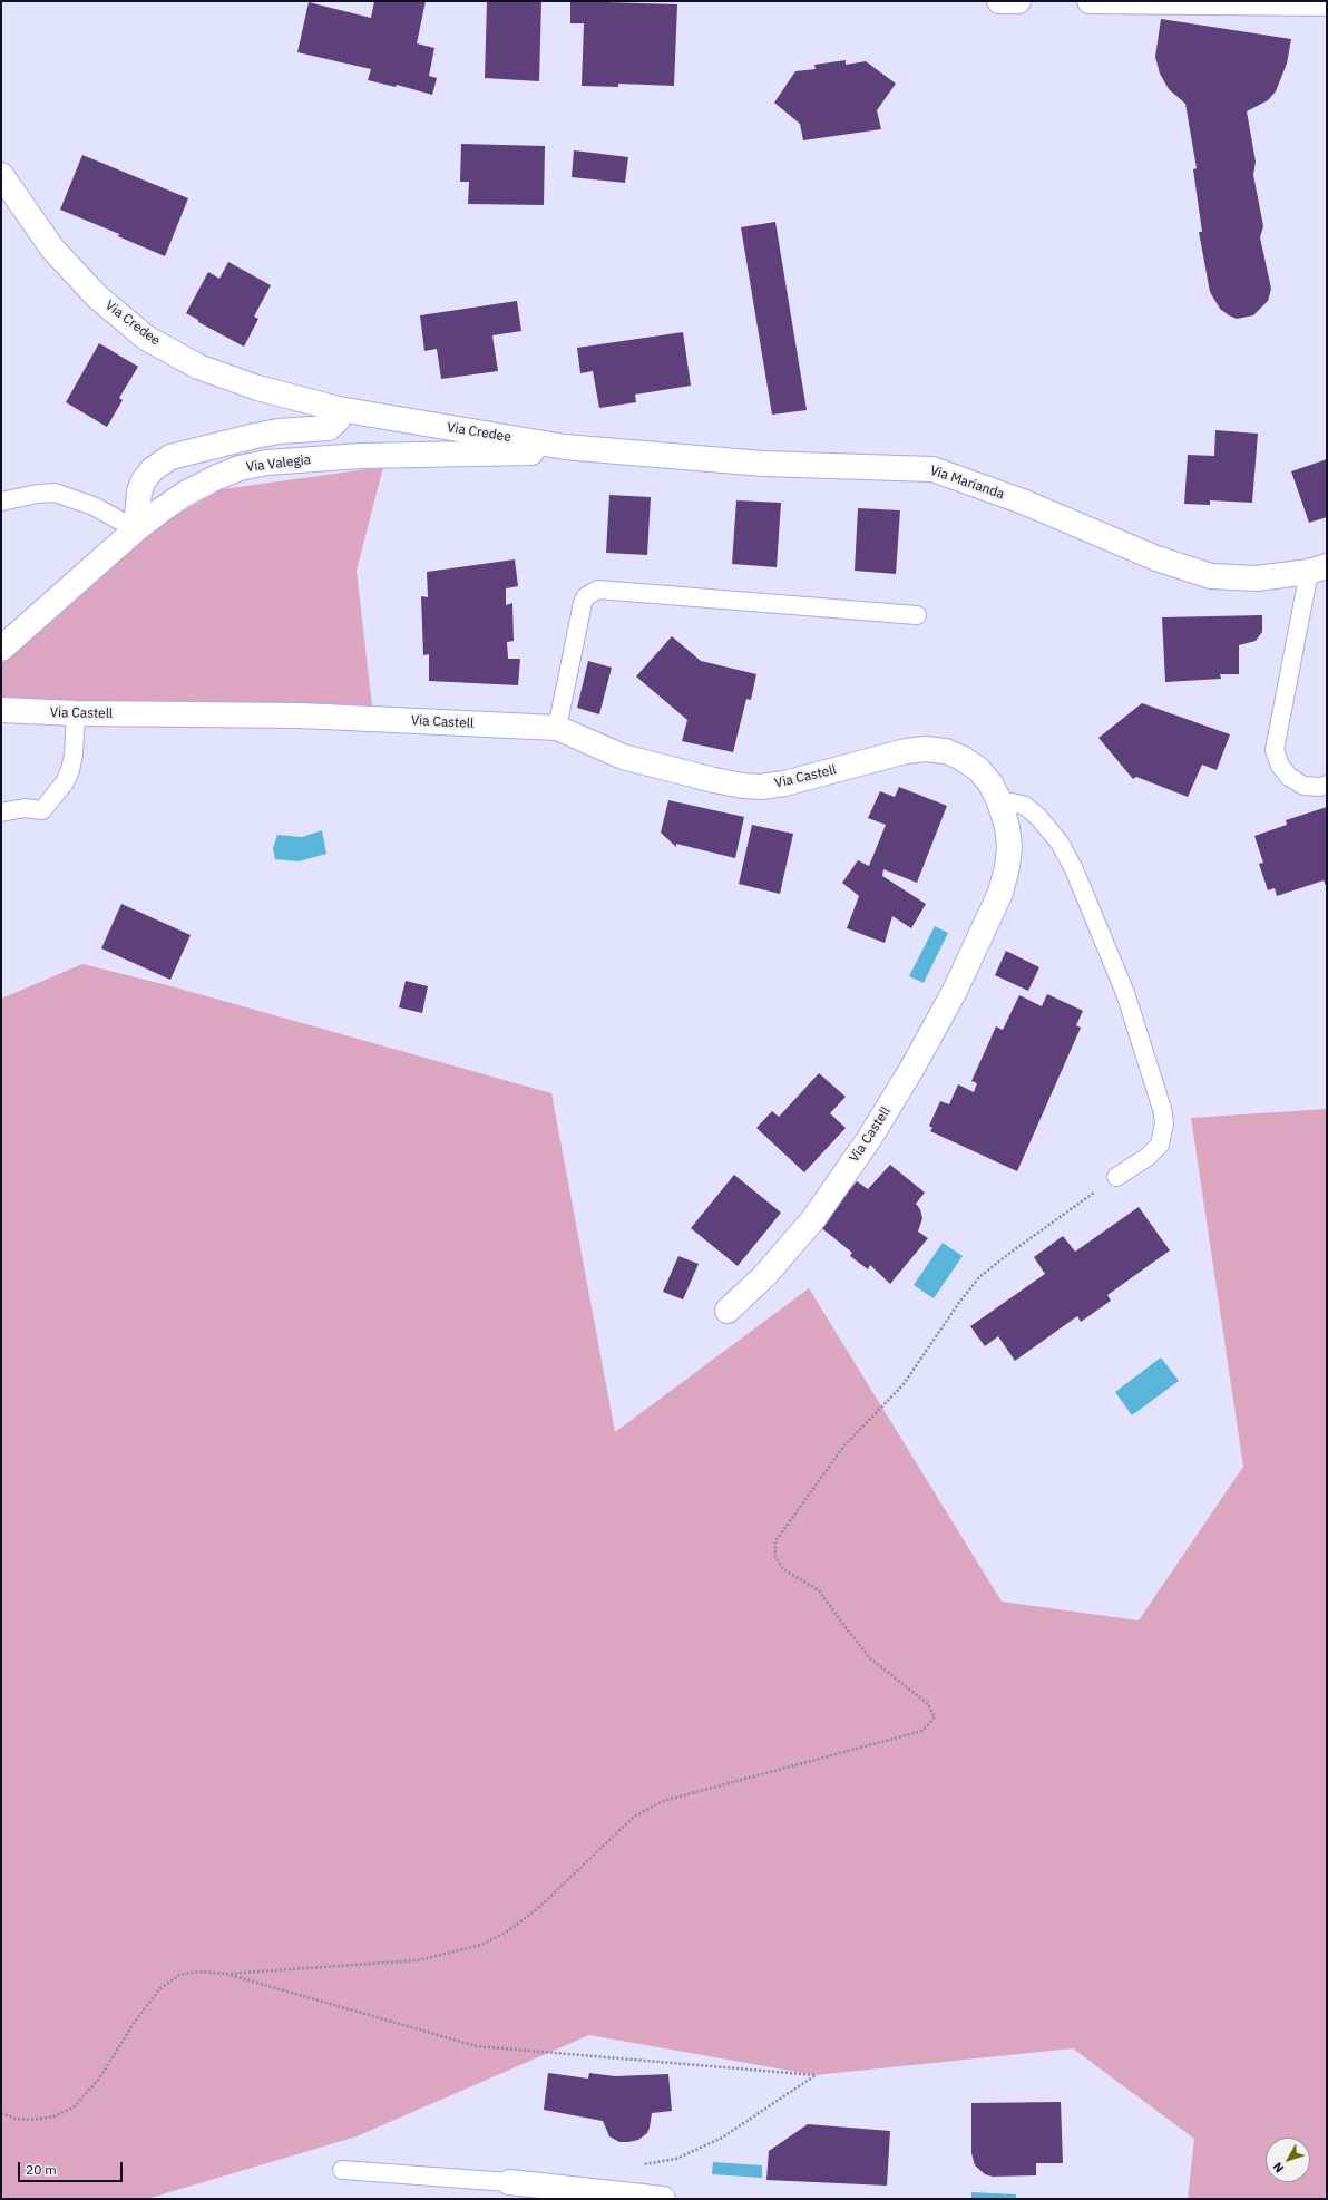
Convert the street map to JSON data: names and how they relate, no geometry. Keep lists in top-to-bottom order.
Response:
{
  "streets": {
    "street": [
      "Via Credee",
      "Via Valegia",
      "Via Marianda",
      "Via Castell"
    ]
  },
  "crossings": [
    ["Via Credee", "Via Valegia"],
    ["Via Credee", "Via Marianda"],
    ["Via Valegia", "Via Marianda"]
  ],
  "scale_bar": "20 m",
  "north": "bottom left"
}
